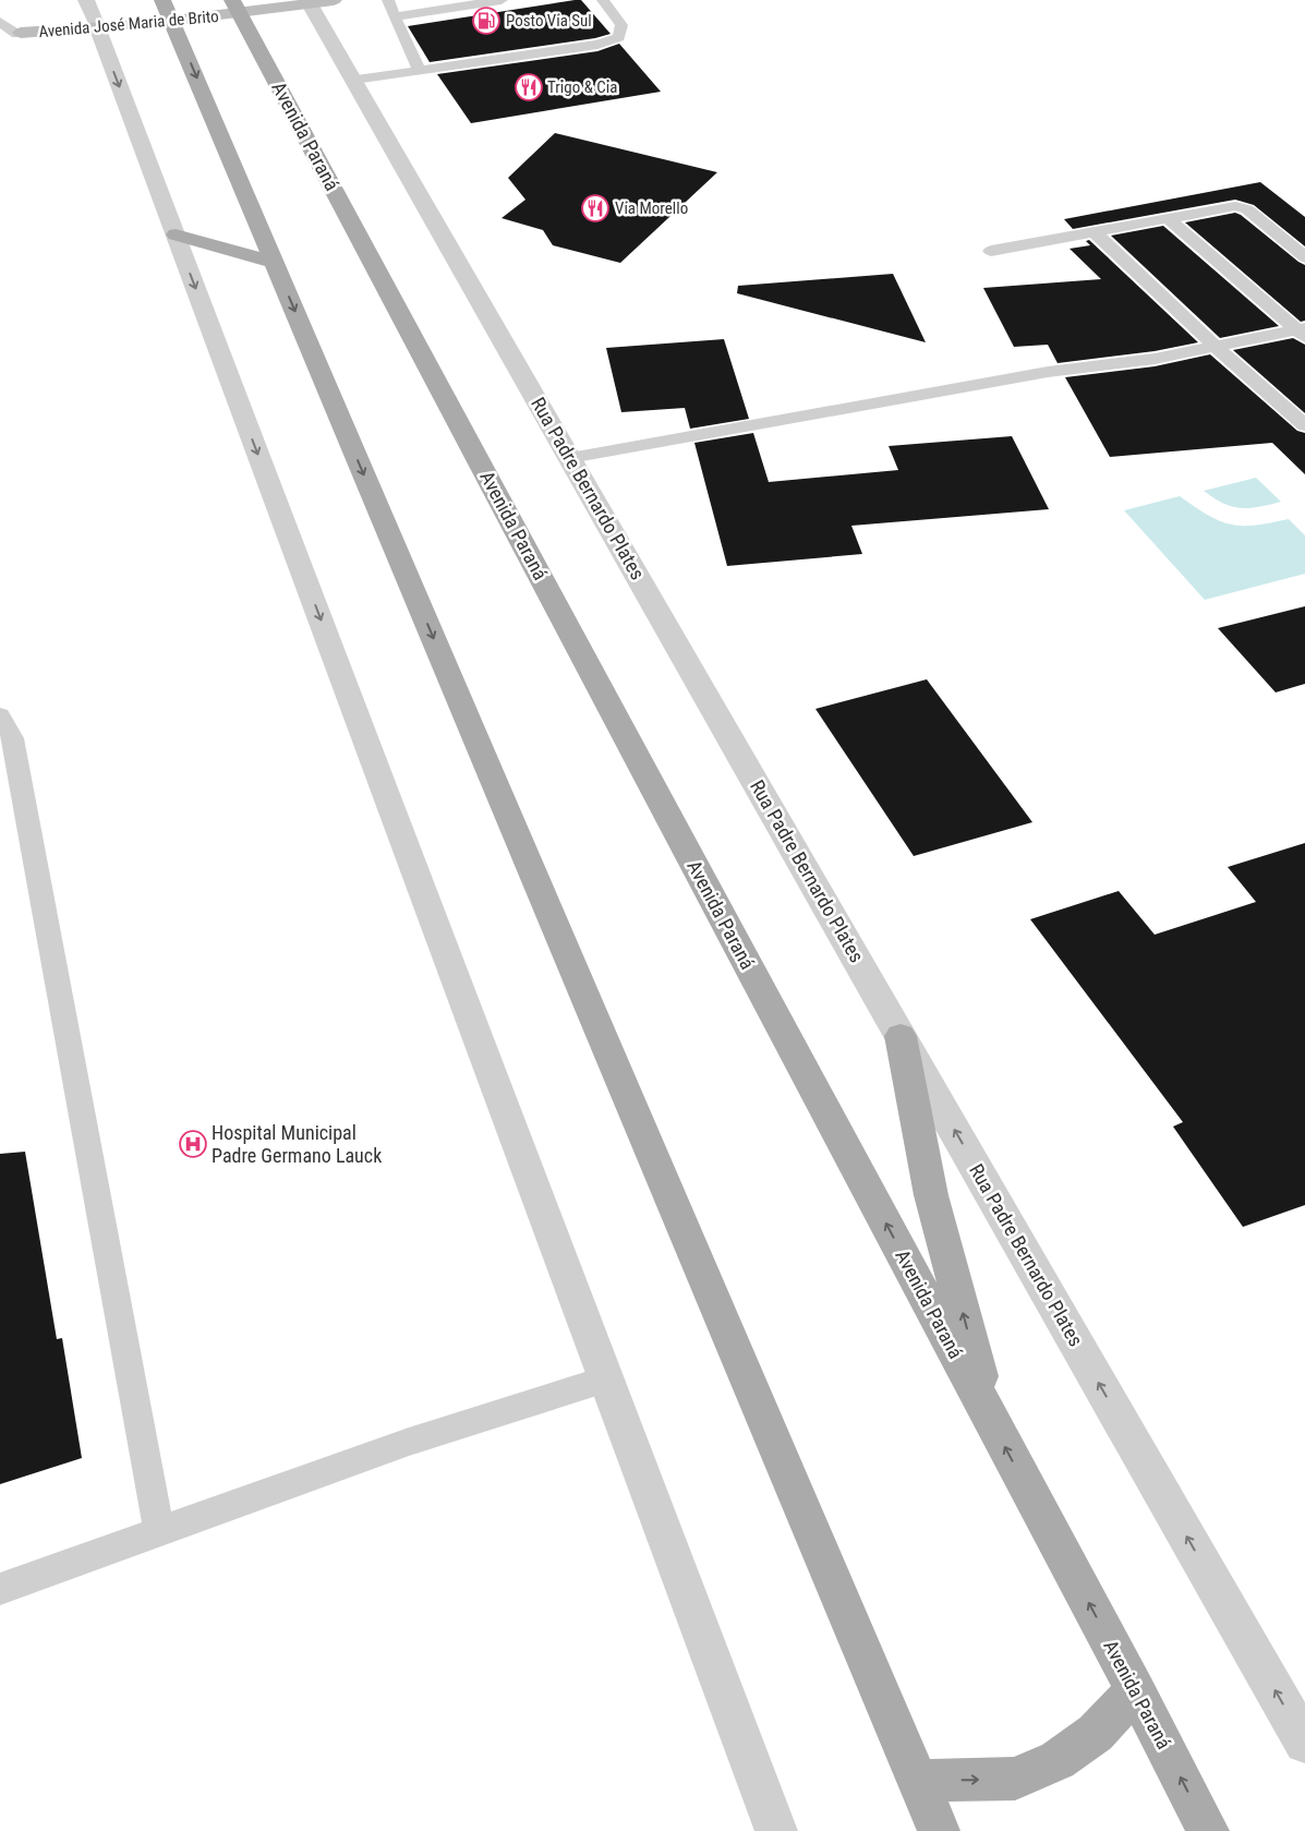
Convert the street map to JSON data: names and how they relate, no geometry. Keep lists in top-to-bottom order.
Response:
{
  "streets": {
    "main road": ["Avenida José Maria de Brito", "Avenida Paraná"],
    "street": ["Rua Padre Bernardo Plates"]
  },
  "crossings": [
    ["Avenida José Maria de Brito", "Avenida Paraná"],
    ["Avenida José Maria de Brito", "Rua Padre Bernardo Plates"]
  ],
  "one_way": ["Rua Padre Bernardo Plates"],
  "places": {
    "fuel station": ["Posto Via Sul"],
    "restaurant": ["Trigo & Cia", "Via Morello"],
    "hospital": ["Hospital Municipal Padre Germano Lauck"]
  }
}
